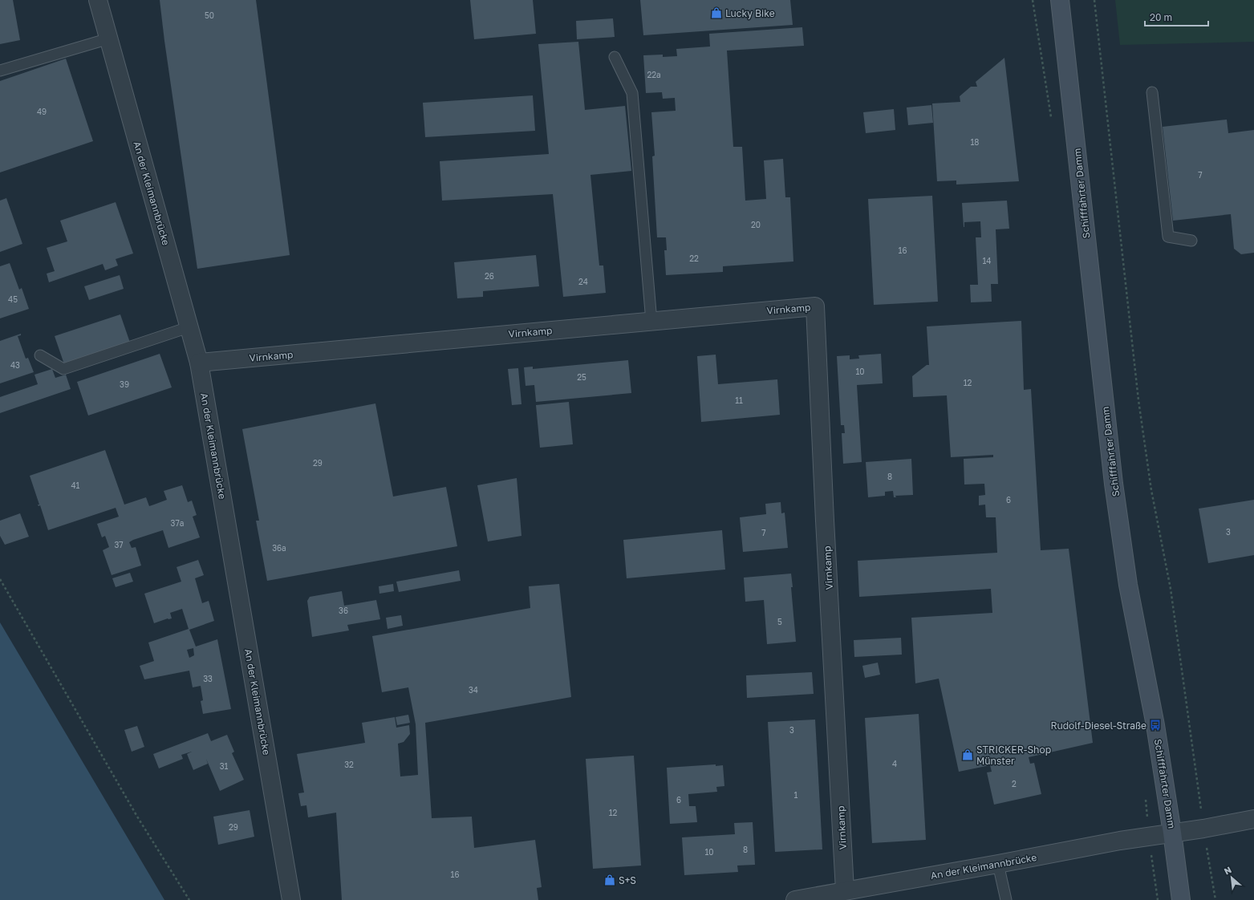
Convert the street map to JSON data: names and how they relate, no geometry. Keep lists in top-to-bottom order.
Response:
{
  "streets": {
    "main road": ["Schifffahrter Damm"],
    "street": ["An der Kleimannbrücke", "Virnkamp"]
  },
  "crossings": [
    ["An der Kleimannbrücke", "Schifffahrter Damm"],
    ["An der Kleimannbrücke", "Virnkamp"]
  ],
  "places": {
    "shop": ["Lucky Bike", "STRICKER-Shop Münster", "S+S"],
    "bus stop": ["Rudolf-Diesel-Straße"]
  },
  "house_numbers": [
    "50",
    "22a",
    "49",
    "18",
    "7",
    "20",
    "16",
    "22",
    "14",
    "26",
    "24",
    "45",
    "43",
    "10",
    "25",
    "12",
    "39",
    "11",
    "29",
    "8",
    "41",
    "6",
    "37a",
    "3",
    "7",
    "37",
    "36a",
    "36",
    "5",
    "33",
    "34",
    "3",
    "4",
    "32",
    "31",
    "2",
    "1",
    "6",
    "12",
    "29",
    "8",
    "10",
    "16"
  ],
  "scale_bar": "20 m",
  "north": "top left"
}
